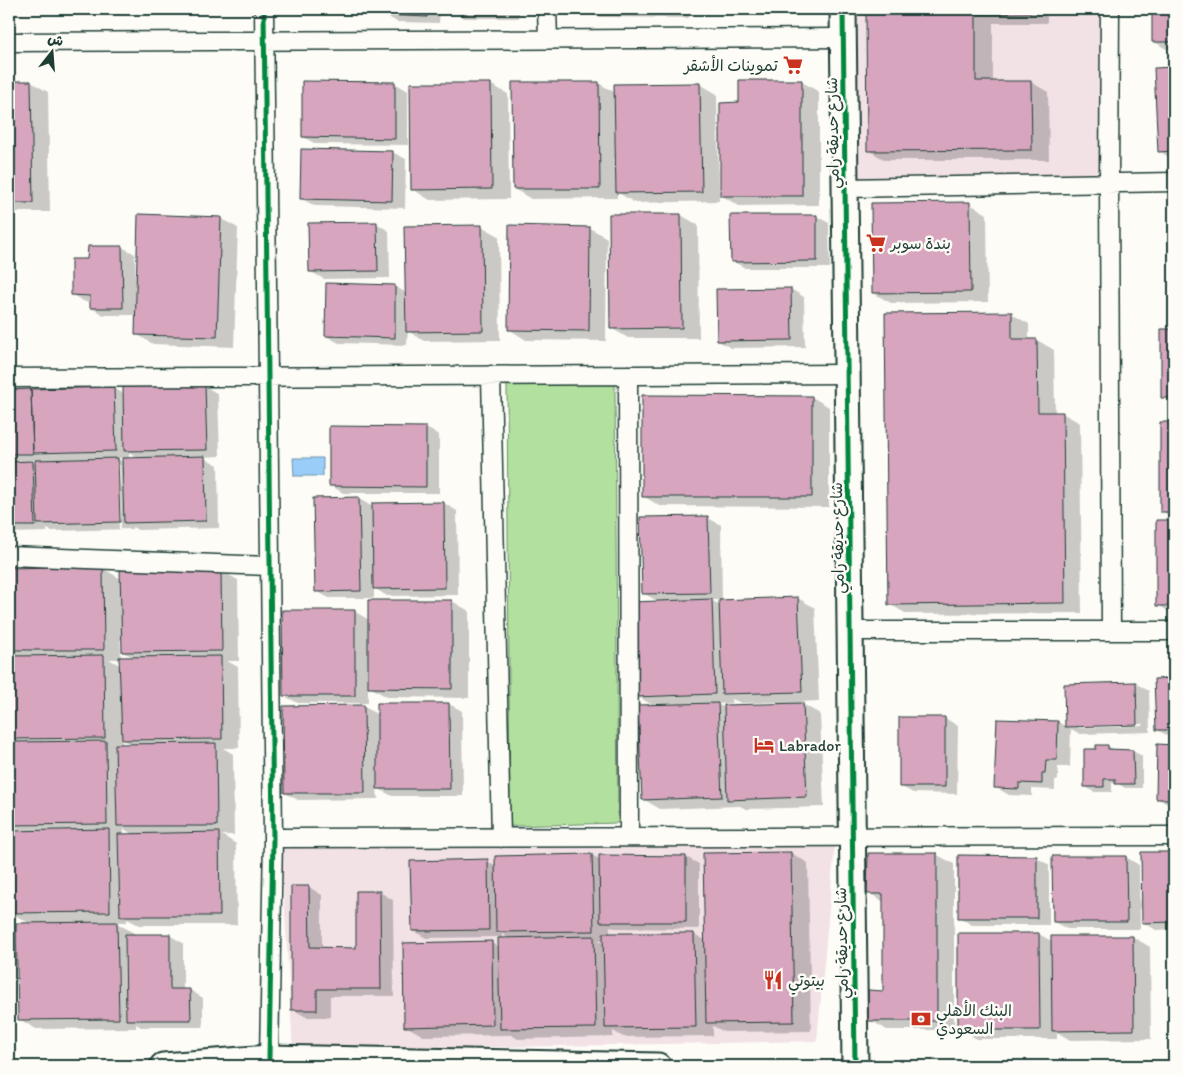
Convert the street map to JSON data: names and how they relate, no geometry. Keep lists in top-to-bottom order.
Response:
{
  "streets": {
    "street": ["شارع حديقة رامي"]
  },
  "places": {
    "supermarket": ["تموينات الأشقر", "بندة سوبر"],
    "hotel": ["Labrador"],
    "restaurant": ["بيتوتي"],
    "bank": ["البنك الأهلي السعودي"]
  },
  "north": "top"
}
